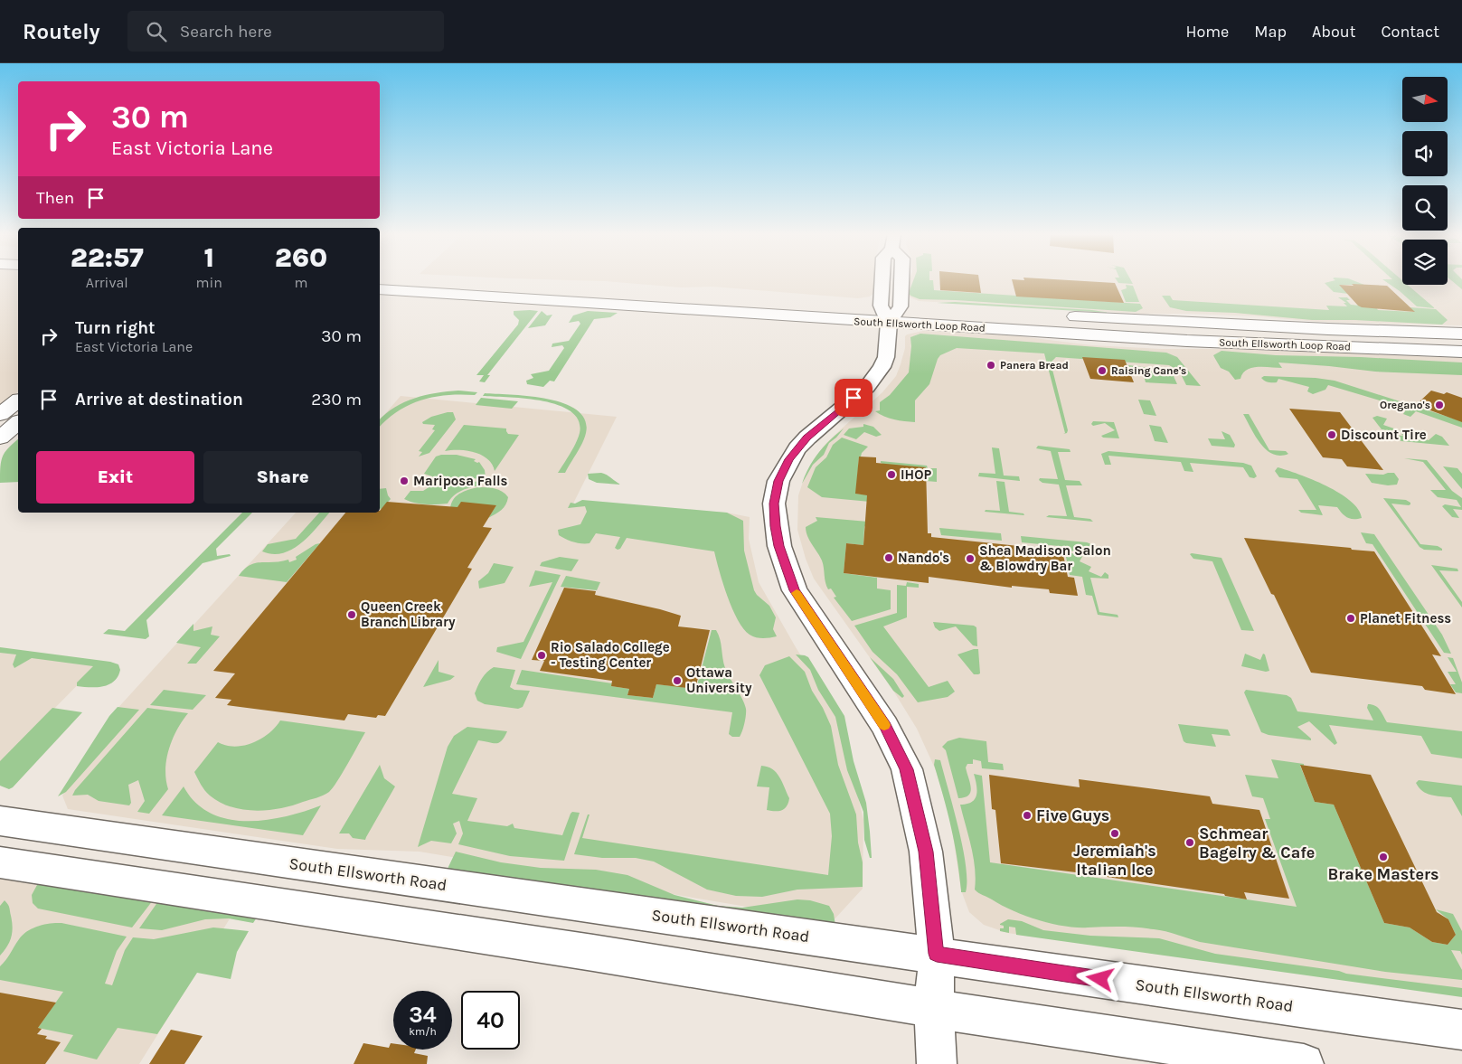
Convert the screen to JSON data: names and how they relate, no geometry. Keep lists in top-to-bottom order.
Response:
{
  "streets": {
    "main road": ["South Ellsworth Loop Road"],
    "street": ["South Ellsworth Road"]
  },
  "places": [
    "Panera Bread",
    "Raising Cane's",
    "Oregano's",
    "Discount Tire",
    "IHOP",
    "Mariposa Falls",
    "Nando's",
    "Shea Madison Salon & Blowdry Bar",
    "Queen Creek Branch Library",
    "Planet Fitness",
    "Rio Salado College - Testing Center",
    "Ottawa University",
    "Five Guys",
    "Jeremiah's Italian Ice",
    "Schmear Bagelry & Cafe",
    "Brake Masters"
  ],
  "north": "right",
  "page": {
    "header": "Routely",
    "search": "Search here",
    "nav": [
      "Home",
      "Map",
      "About",
      "Contact"
    ],
    "turn": ["30 m", "East Victoria Lane"],
    "then": "Then",
    "eta": [
      "22:57",
      "Arrival",
      "1",
      "min",
      "260",
      "m"
    ],
    "list": [
      {
        "name": "Turn right",
        "note": "East Victoria Lane",
        "value": "30 m"
      },
      {
        "name": "Arrive at destination",
        "value": "230 m"
      }
    ],
    "buttons": ["Exit", "Share"],
    "speed": "34 km/h",
    "limit": "40"
  }
}
